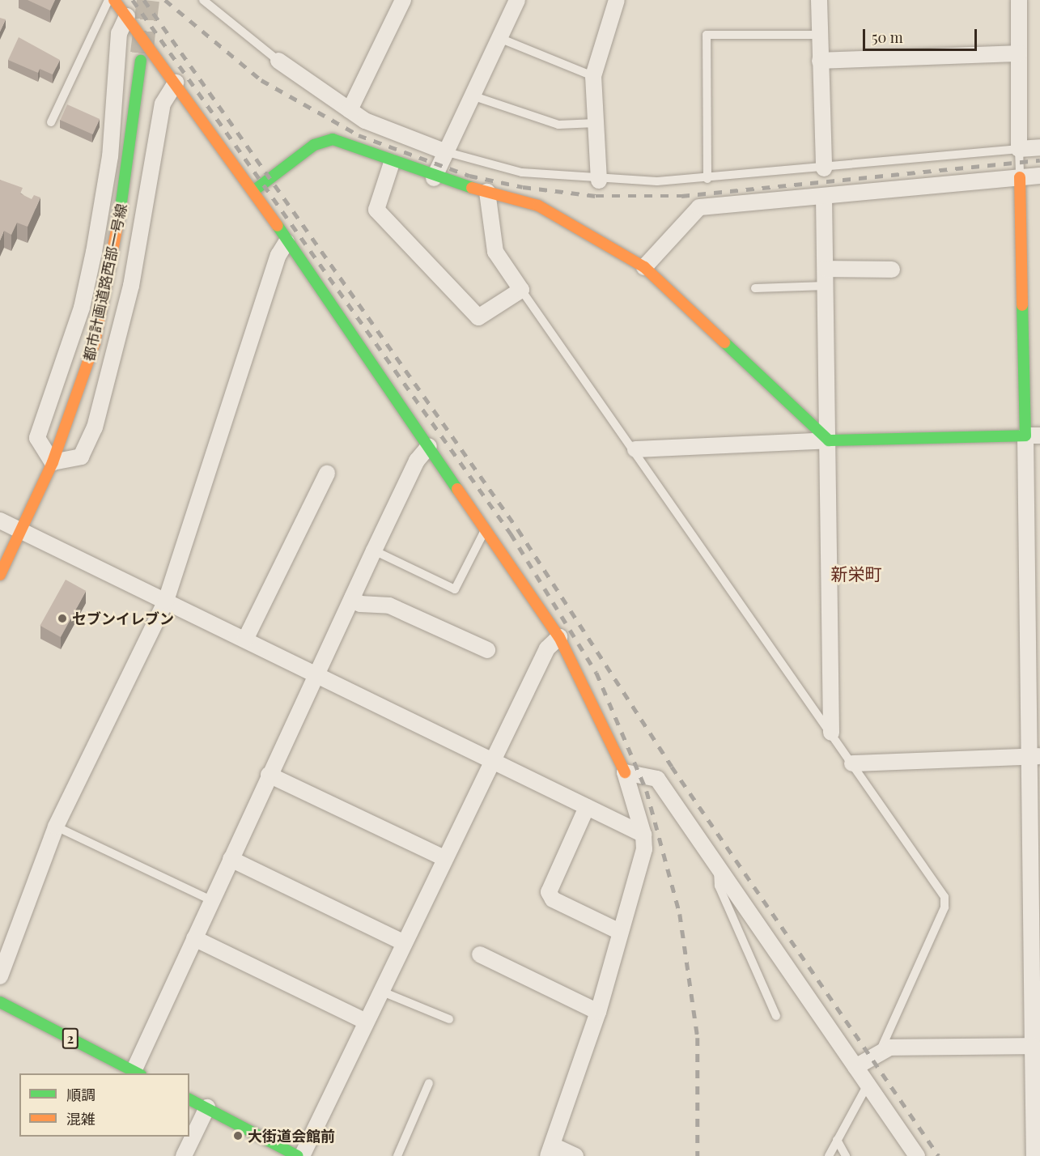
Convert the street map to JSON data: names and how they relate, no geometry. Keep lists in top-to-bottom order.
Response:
{
  "streets": {
    "street": ["都市計画道路西部一号線", "2"]
  },
  "districts": ["新栄町"],
  "places": ["セブンイレブン", "大街道会館前"],
  "legend": ["順調", "混雑"],
  "scale_bar": "50 m"
}
